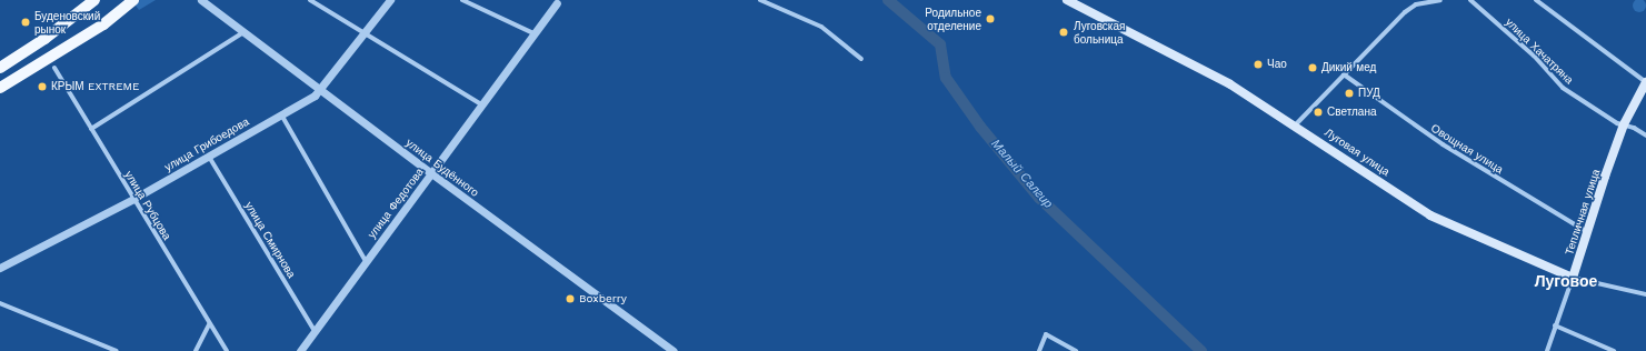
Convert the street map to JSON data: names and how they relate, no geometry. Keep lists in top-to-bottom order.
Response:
{
  "streets": {
    "main road": ["Луговая улица", "Тепличная улица"],
    "street": [
      "улица Хачатряна",
      "улица Грибоедова",
      "Овощная улица",
      "улица Будённого",
      "улица Федотова",
      "улица Рубцова",
      "улица Смирнова"
    ]
  },
  "crossings": [
    ["улица Хачатряна", "Тепличная улица"],
    ["улица Грибоедова", "улица Будённого"],
    ["улица Грибоедова", "улица Рубцова"],
    ["улица Грибоедова", "улица Смирнова"],
    ["Овощная улица", "Тепличная улица"],
    ["Луговая улица", "Тепличная улица"],
    ["улица Будённого", "улица Федотова"],
    ["улица Федотова", "улица Смирнова"]
  ],
  "districts": ["Луговое"],
  "water": ["Малый Салгир"],
  "places": [
    "Родильное отделение",
    "Буденовский рынок",
    "Луговская больница",
    "Чао",
    "Дикий мед",
    "КРЫМ EXTREME",
    "ПУД",
    "Светлана",
    "Boxberry"
  ]
}
